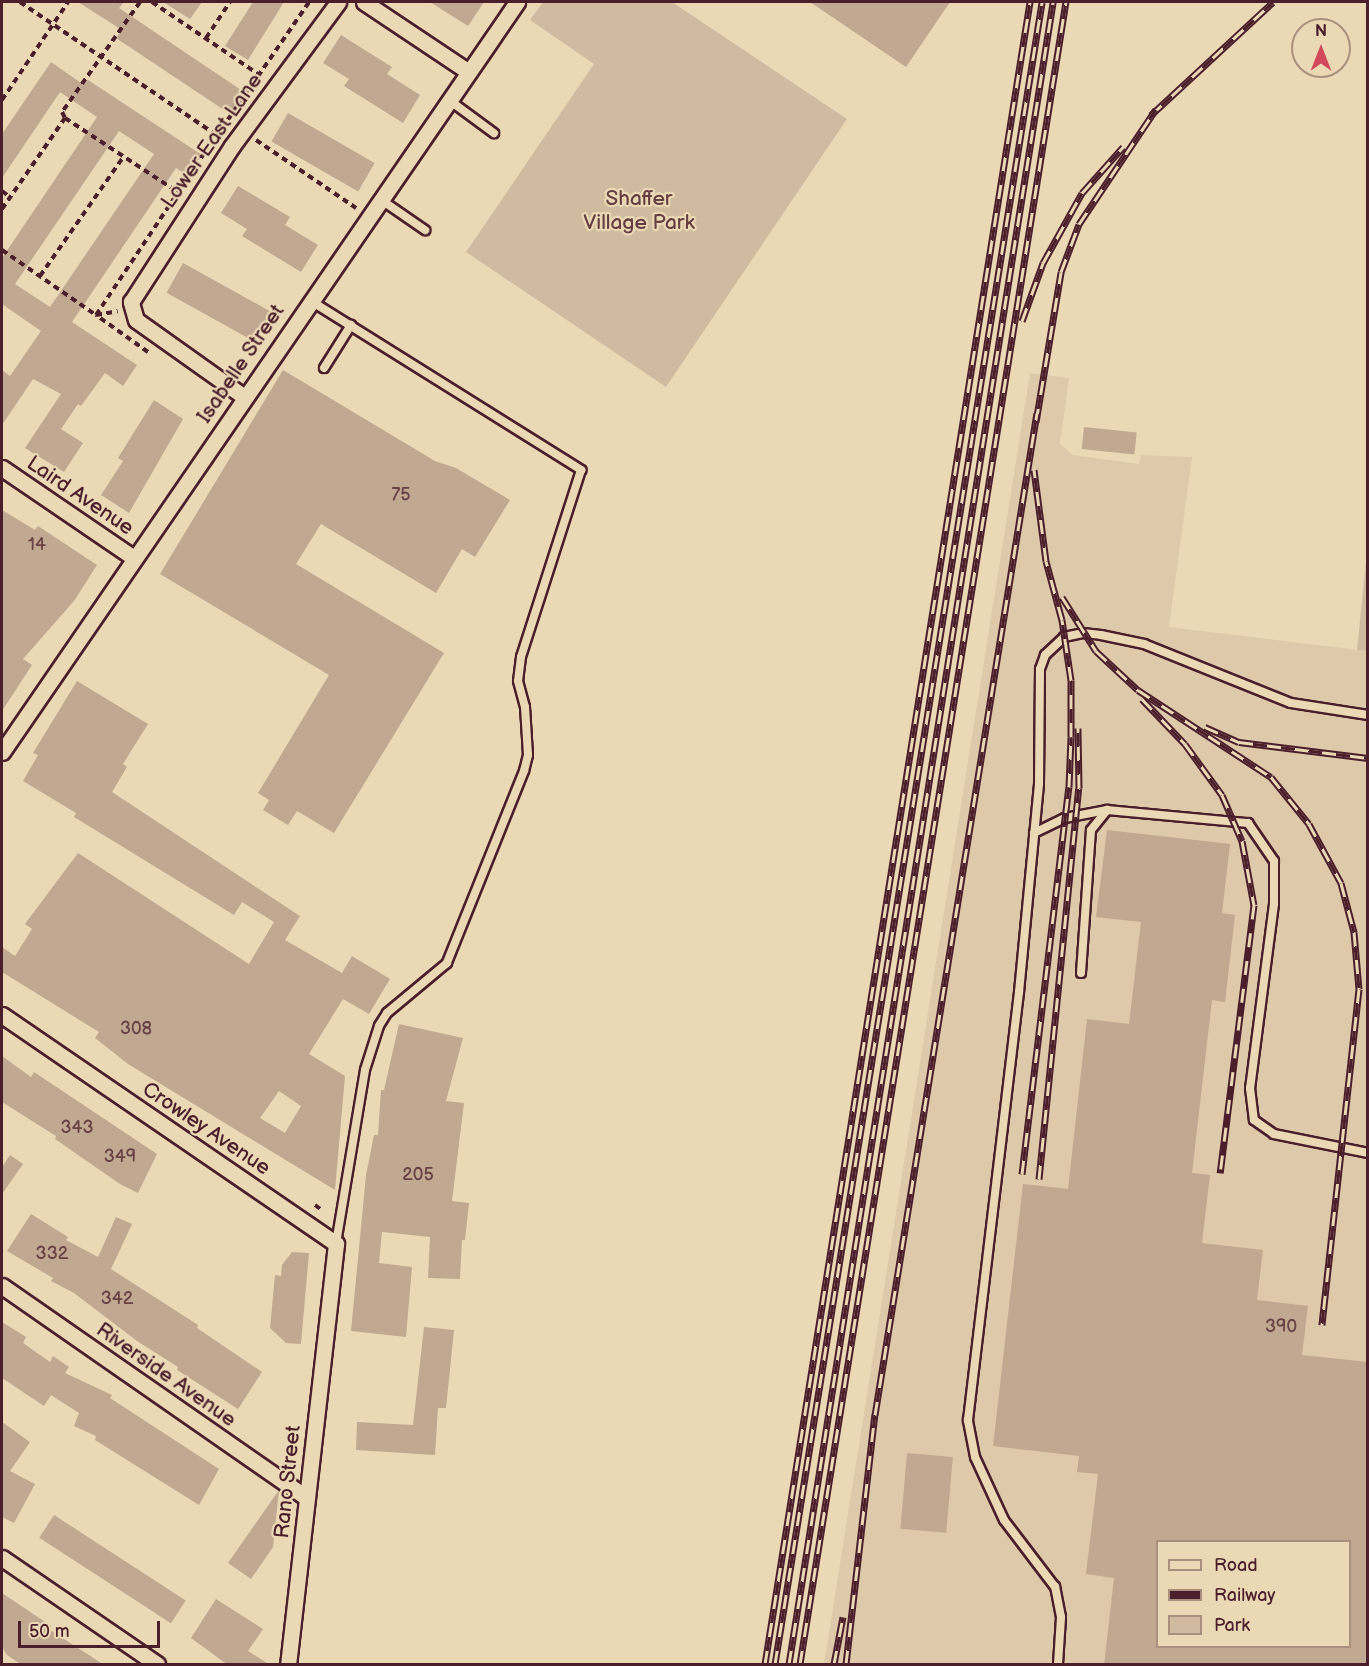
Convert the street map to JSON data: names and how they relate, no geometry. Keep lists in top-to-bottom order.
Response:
{
  "streets": {
    "street": [
      "Lower East Lane",
      "Isabelle Street",
      "Laird Avenue",
      "Crowley Avenue",
      "Riverside Avenue",
      "Rano Street"
    ]
  },
  "crossings": [
    ["Lower East Lane", "Isabelle Street"],
    ["Isabelle Street", "Laird Avenue"],
    ["Crowley Avenue", "Rano Street"],
    ["Riverside Avenue", "Rano Street"]
  ],
  "parks": ["Shaffer Village Park"],
  "house_numbers": [
    "75",
    "14",
    "308",
    "343",
    "349",
    "205",
    "332",
    "342",
    "390"
  ],
  "legend": ["Road", "Railway", "Park"],
  "scale_bar": "50 m",
  "north": "top"
}
